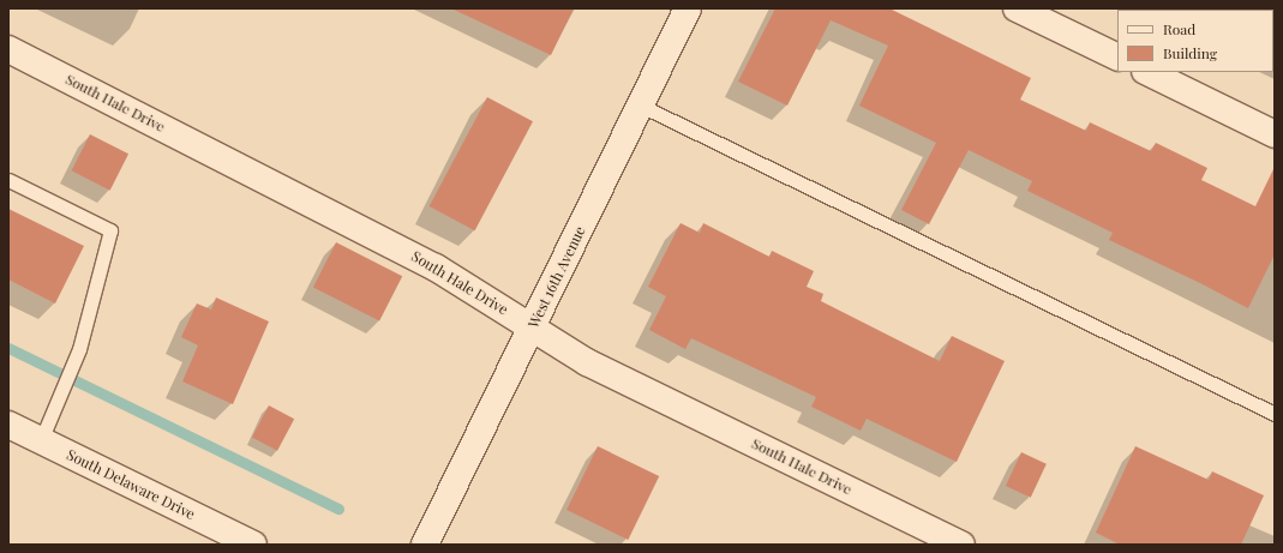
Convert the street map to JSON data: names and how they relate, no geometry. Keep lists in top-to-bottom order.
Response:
{
  "streets": {
    "street": ["South Hale Drive", "West 16th Avenue", "South Delaware Drive"]
  },
  "crossings": [
    ["South Hale Drive", "West 16th Avenue"]
  ],
  "legend": ["Road", "Building"]
}
